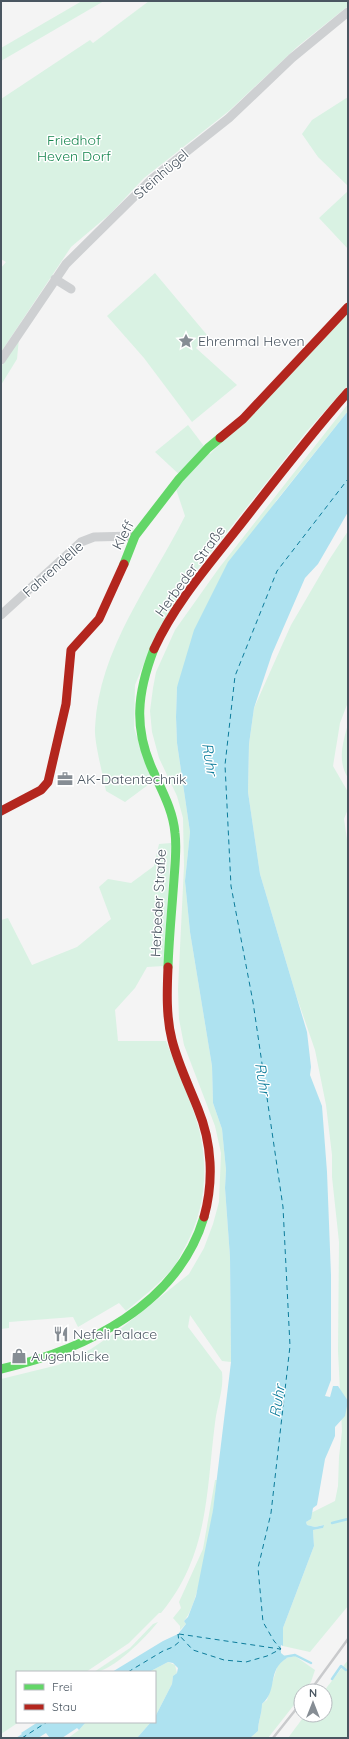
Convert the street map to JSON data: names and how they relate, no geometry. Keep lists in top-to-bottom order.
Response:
{
  "streets": {
    "main road": ["Kleff", "Herbeder Straße"],
    "street": ["Steinhügel", "Fahrendelle"]
  },
  "crossings": [
    ["Kleff", "Fahrendelle"]
  ],
  "water": ["Ruhr"],
  "parks": ["Friedhof Heven Dorf"],
  "places": {
    "place": ["Ehrenmal Heven"],
    "office": ["AK-Datentechnik"],
    "restaurant": ["Nefeli Palace"],
    "shop": ["Augenblicke"]
  },
  "legend": ["Frei", "Stau"],
  "north": "top"
}
